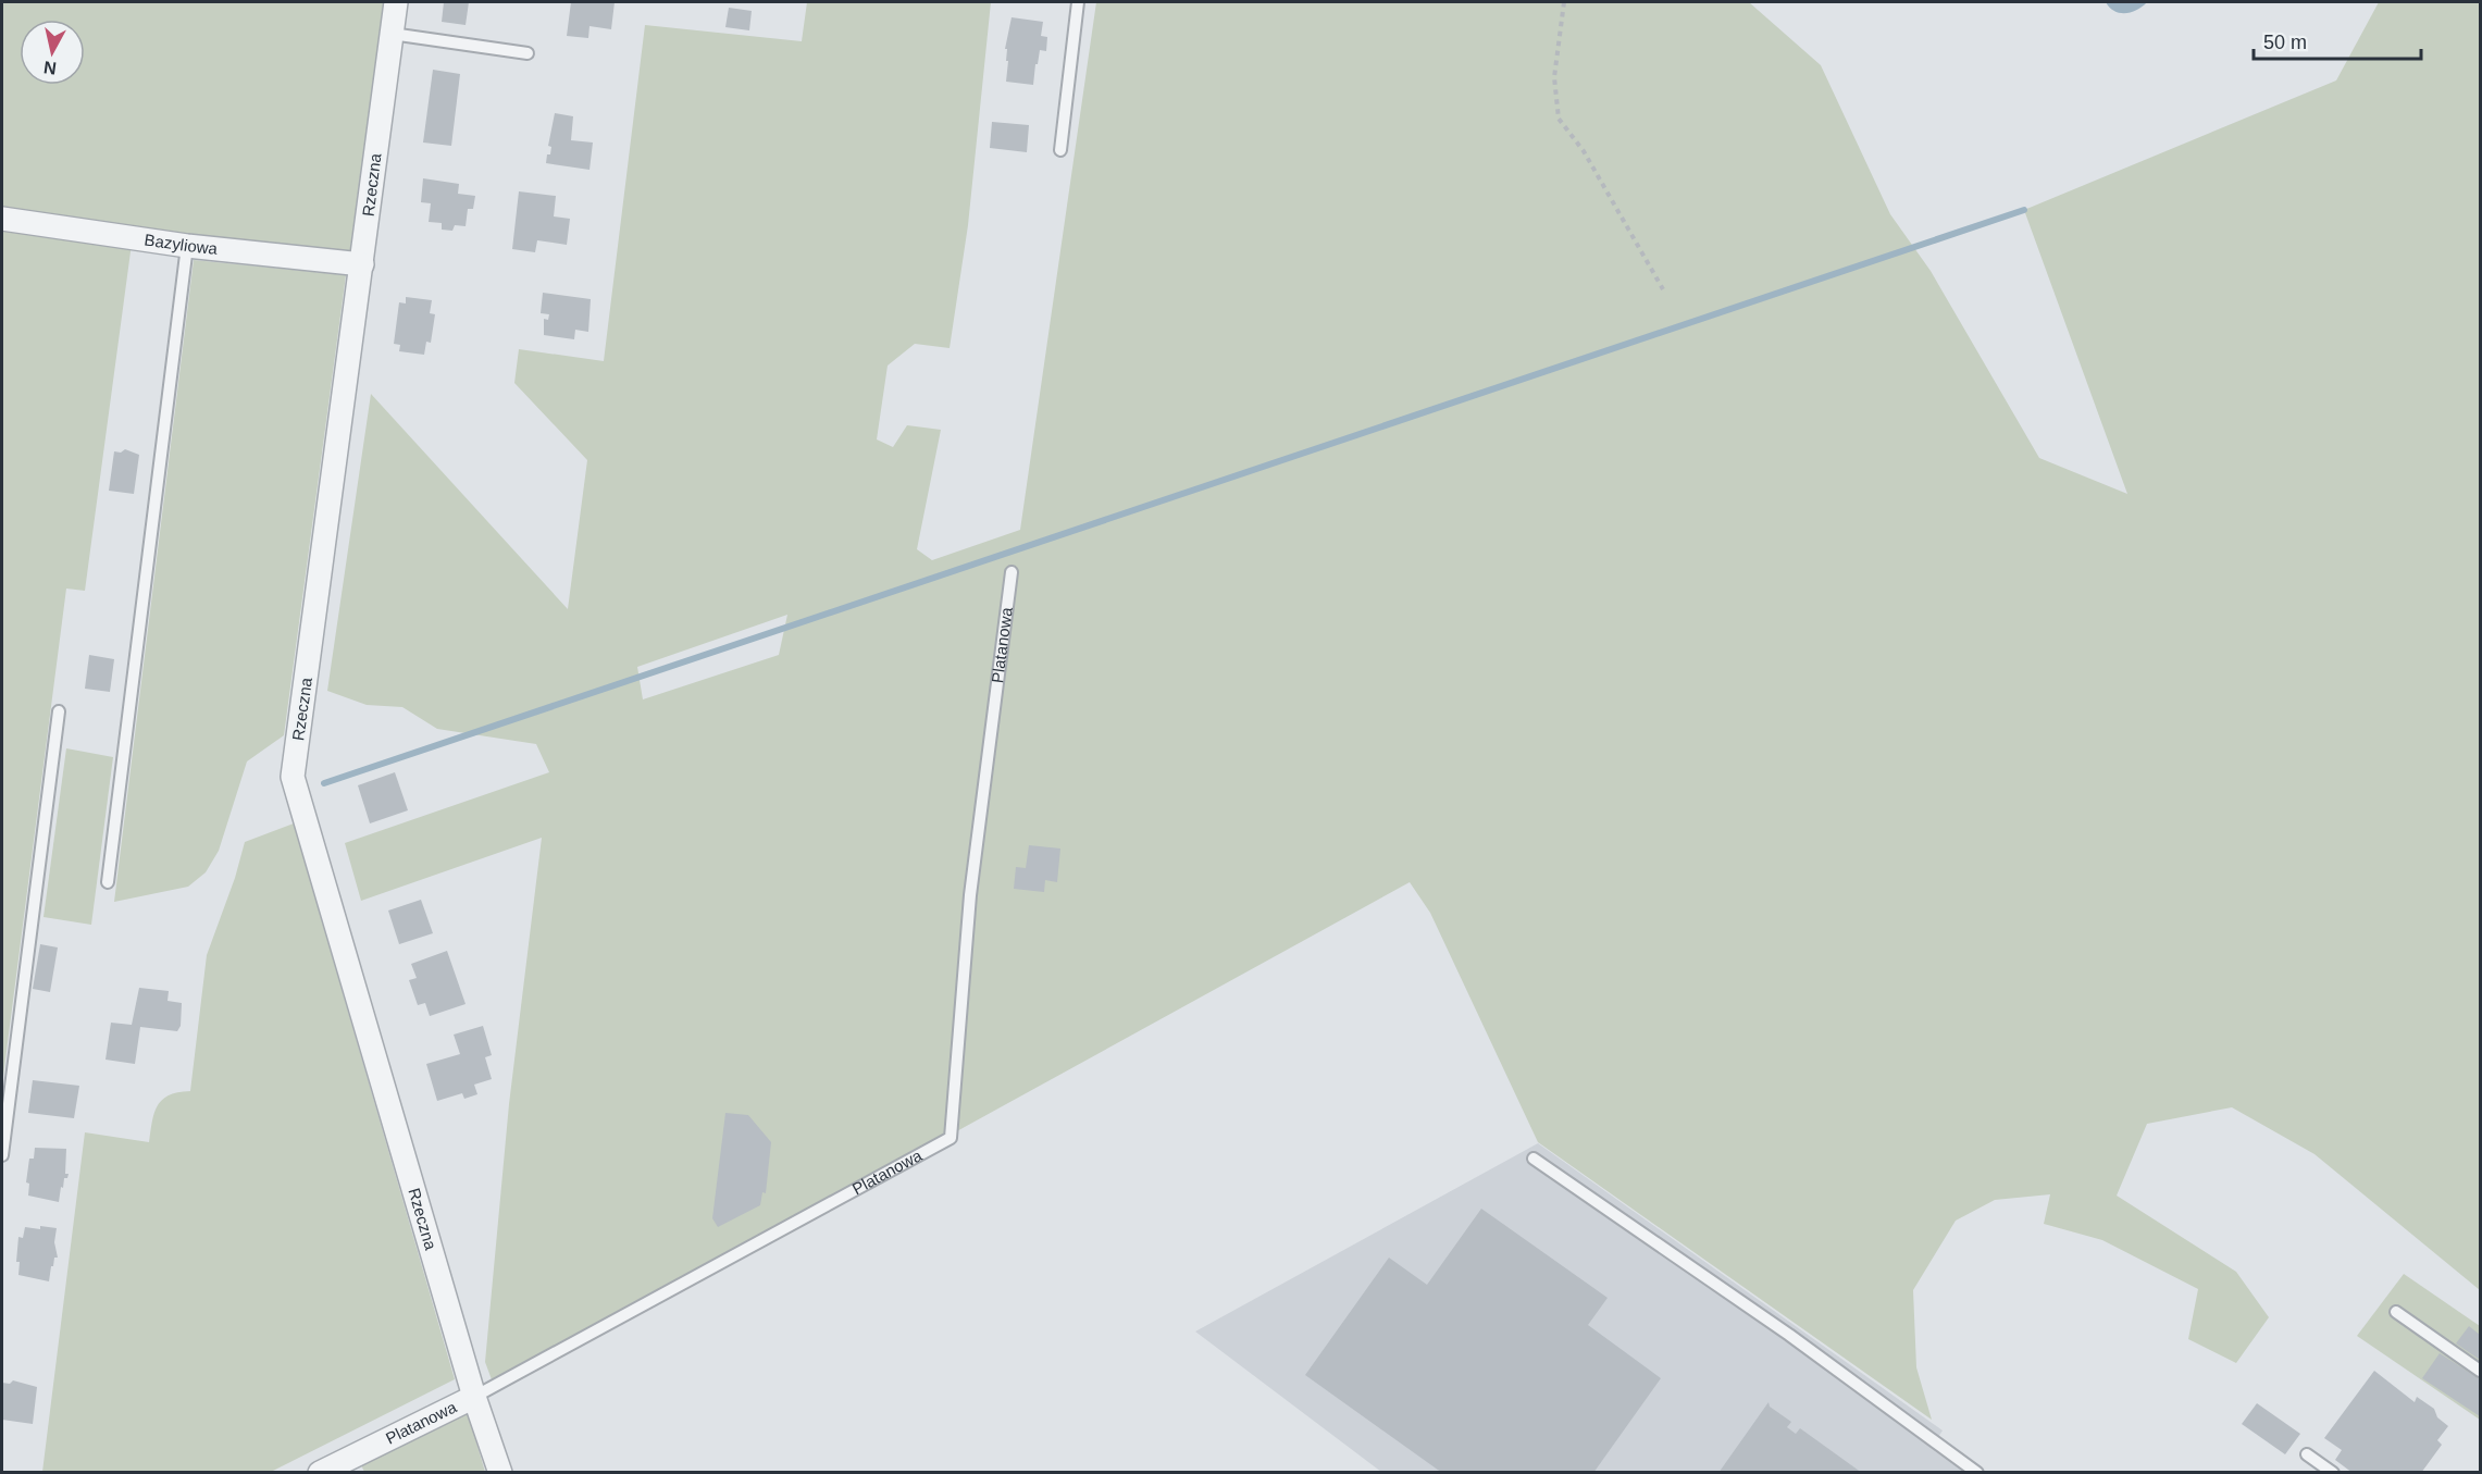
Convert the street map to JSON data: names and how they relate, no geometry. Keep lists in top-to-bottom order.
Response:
{
  "streets": {
    "street": ["Rzeczna", "Bazyliowa", "Platanowa"]
  },
  "crossings": [
    ["Rzeczna", "Bazyliowa"],
    ["Rzeczna", "Platanowa"]
  ],
  "scale_bar": "50 m",
  "north": "bottom"
}
